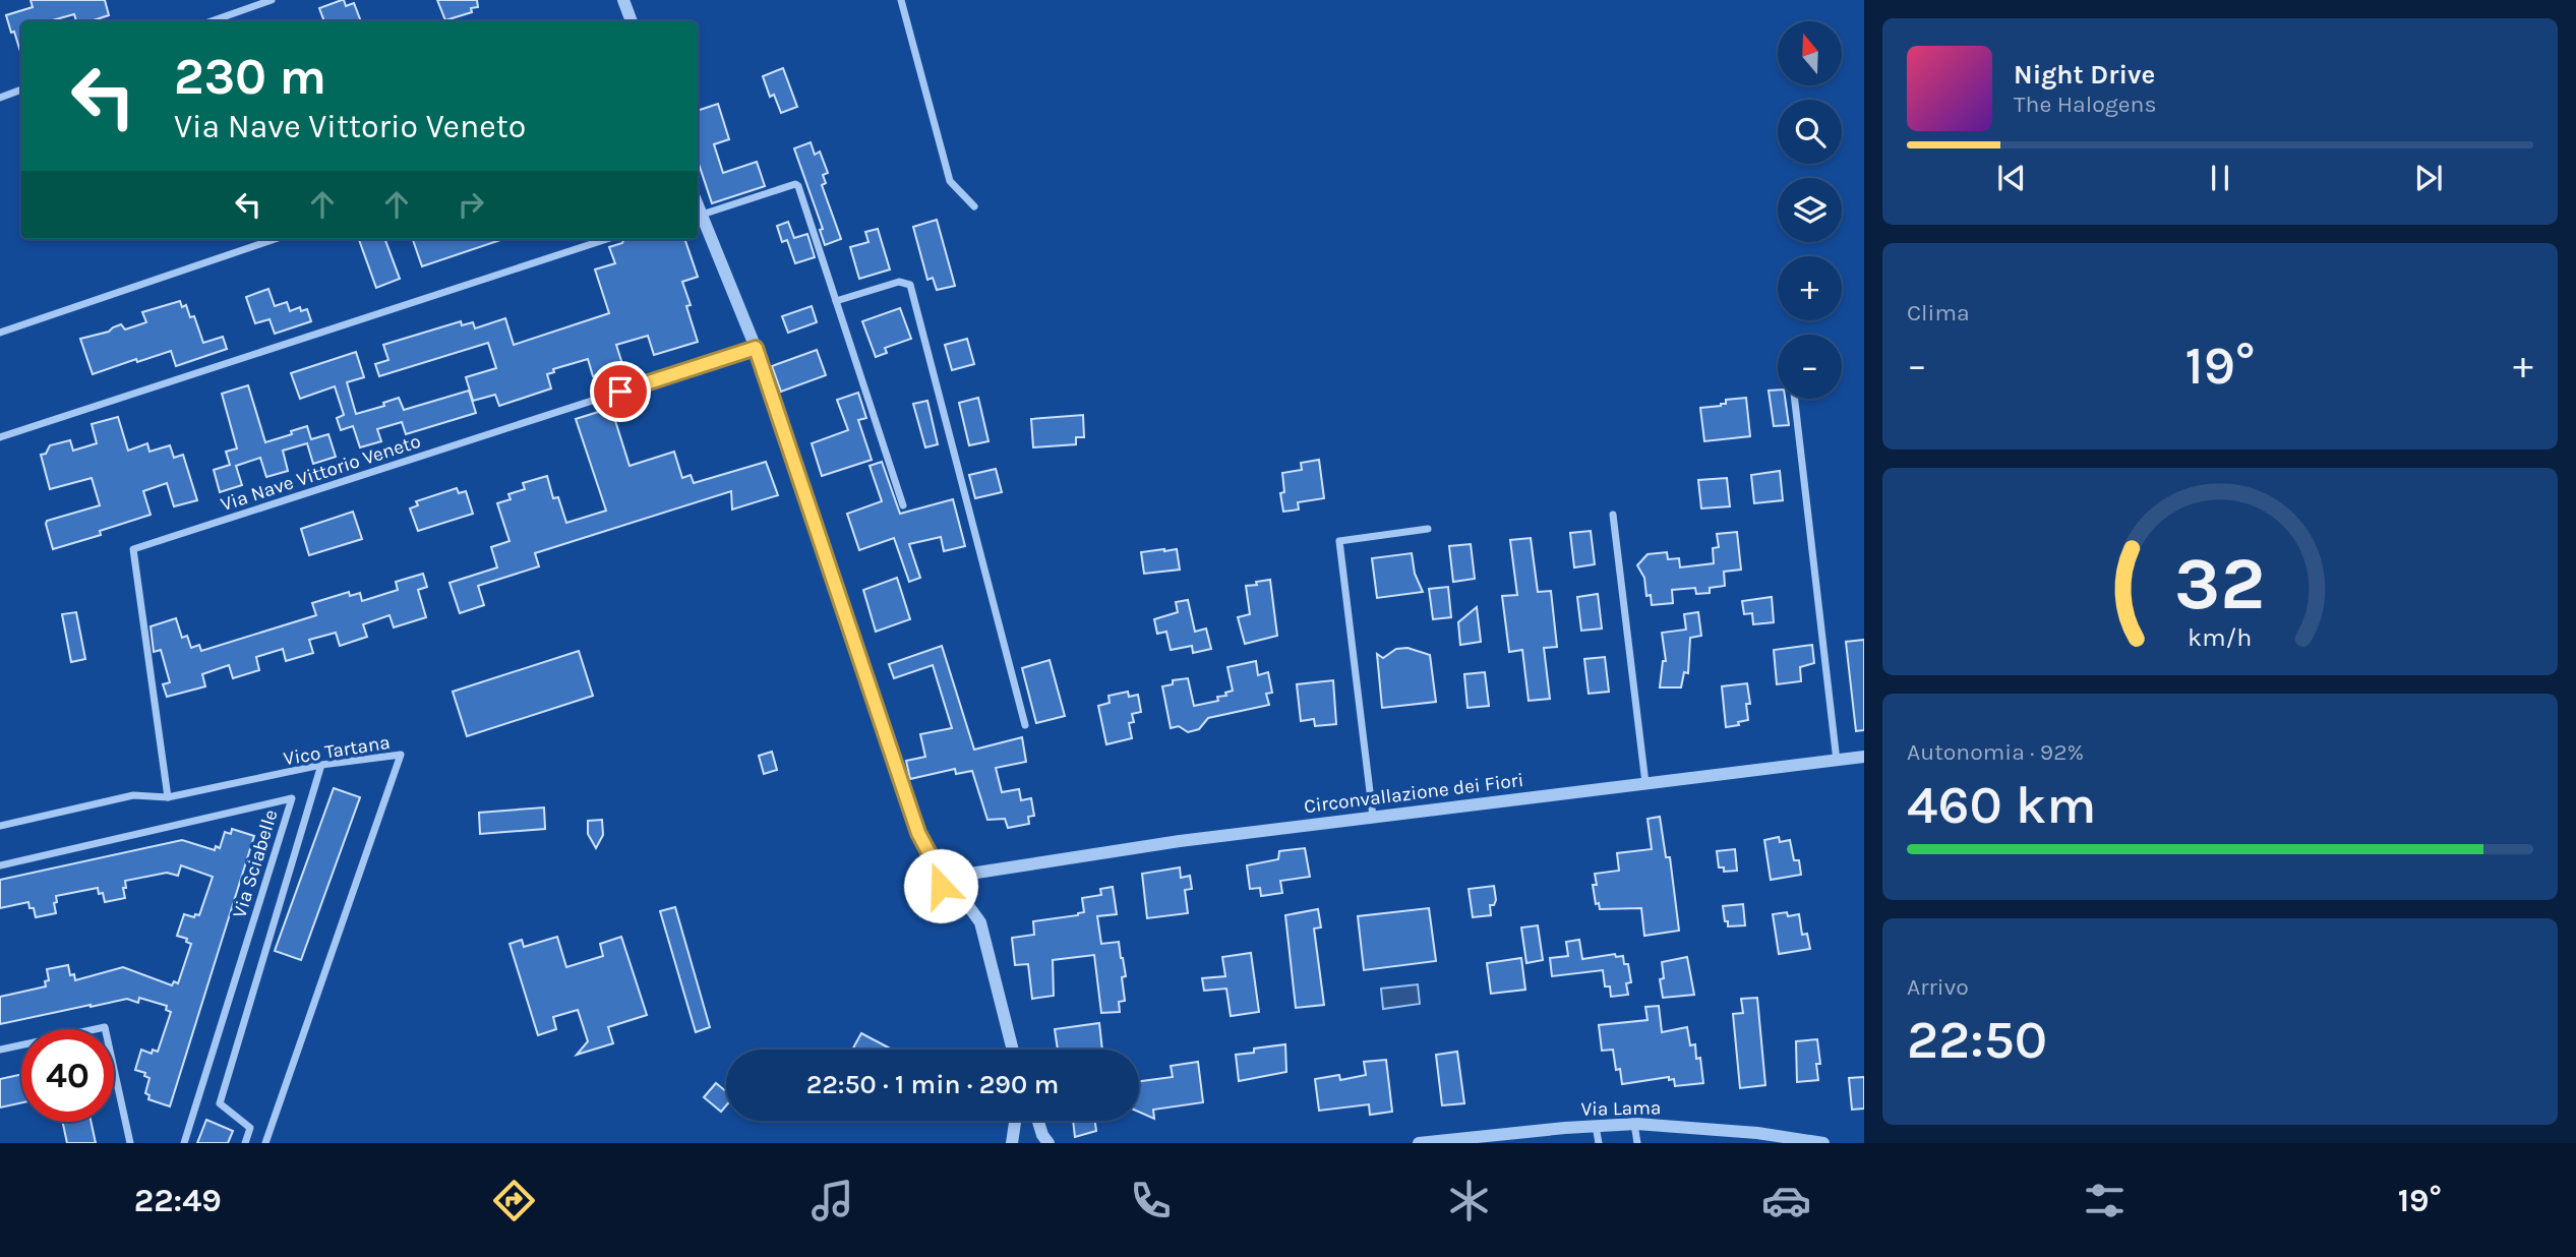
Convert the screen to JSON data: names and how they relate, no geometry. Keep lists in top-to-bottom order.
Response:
{
  "streets": {
    "street": [
      "Via Nave Vittorio Veneto",
      "Vico Tartana",
      "Circonvallazione dei Fiori",
      "Via Sciabelle",
      "Via Lama"
    ]
  },
  "crossings": [
    ["Via Nave Vittorio Veneto", "Vico Tartana"],
    ["Vico Tartana", "Via Sciabelle"]
  ],
  "north": "top",
  "page": {
    "map_buttons": ["+", "−"],
    "turn": ["230 m", "Via Nave Vittorio Veneto"],
    "song": ["Night Drive", "The Halogens"],
    "tile": [
      "Clima",
      ["Autonomia · 92%", "460 km"],
      ["Arrivo", "22:50"]
    ],
    "heat": ["−", "19°", "+"],
    "limit": "40",
    "trip": "22:50 · 1 min · 290 m",
    "tabs": ["22:49", "19°"],
    "gauge": ["32", "km/h"]
  }
}
